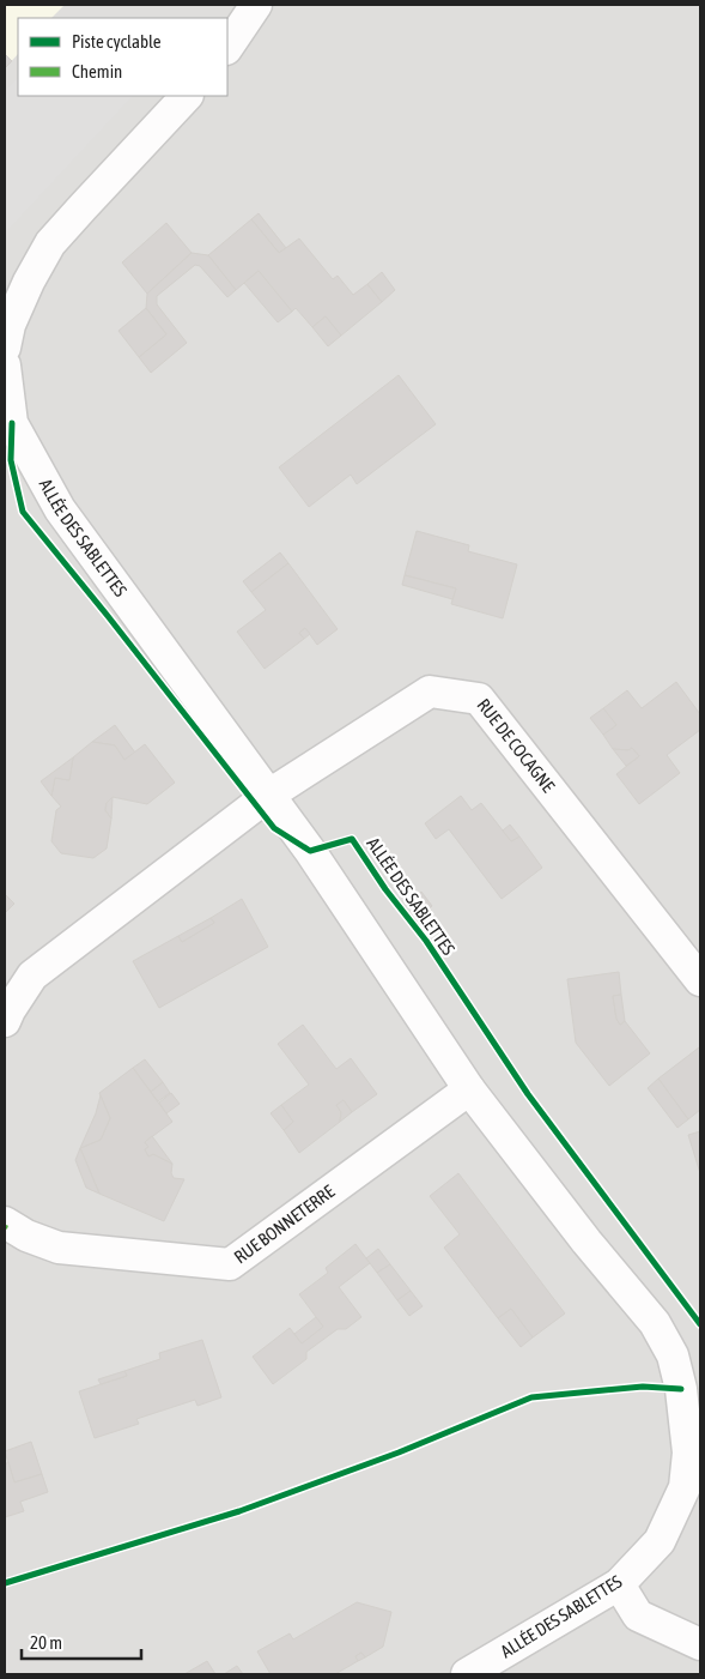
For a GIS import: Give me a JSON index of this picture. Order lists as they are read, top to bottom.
{
  "streets": {
    "street": ["ALLÉE DES SABLETTES", "RUE DE COCAGNE", "RUE BONNETERRE"]
  },
  "crossings": [
    ["ALLÉE DES SABLETTES", "RUE DE COCAGNE"],
    ["ALLÉE DES SABLETTES", "RUE BONNETERRE"]
  ],
  "legend": ["Piste cyclable", "Chemin"],
  "scale_bar": "20 m"
}
